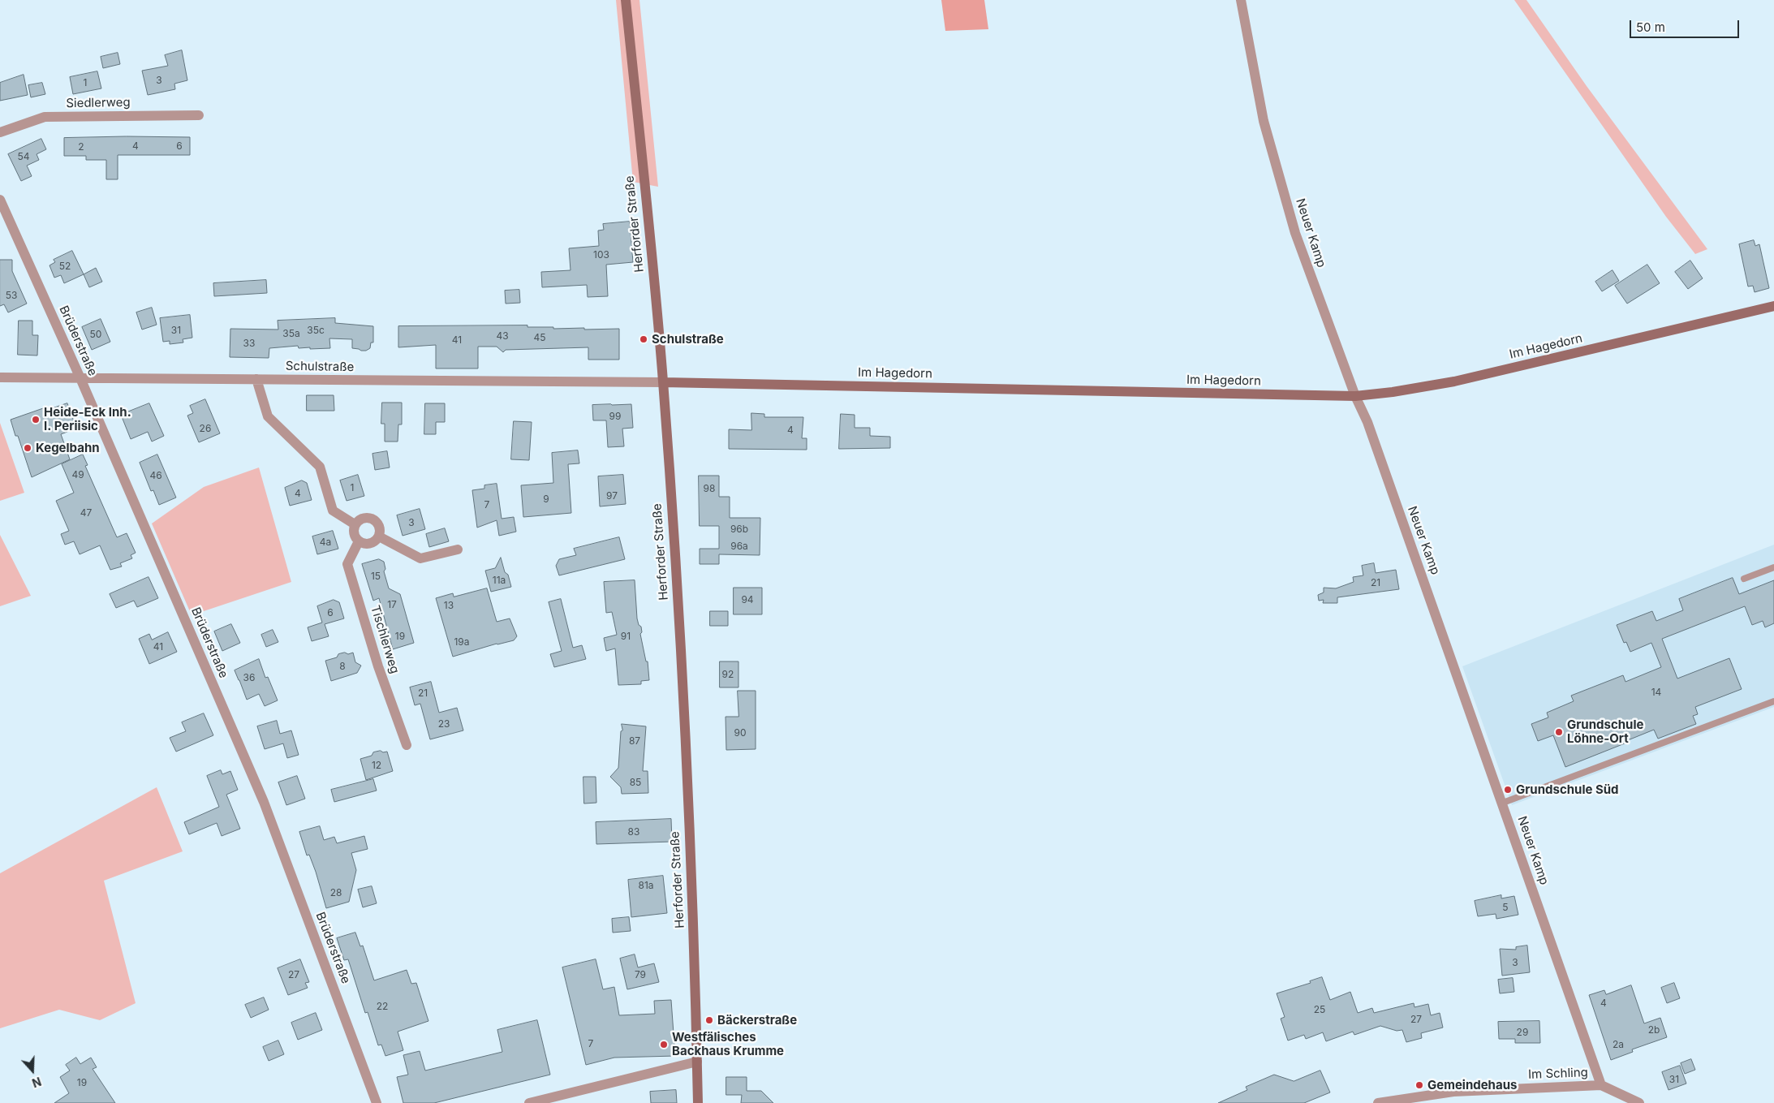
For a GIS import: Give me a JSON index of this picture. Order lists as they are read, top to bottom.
{
  "streets": {
    "street": [
      "Siedlerweg",
      "Herforder Straße",
      "Neuer Kamp",
      "Brüderstraße",
      "Im Hagedorn",
      "Schulstraße",
      "Tischlerweg",
      "Im Schling"
    ]
  },
  "crossings": [
    ["Herforder Straße", "Im Hagedorn"],
    ["Herforder Straße", "Schulstraße"],
    ["Neuer Kamp", "Im Hagedorn"],
    ["Neuer Kamp", "Im Schling"],
    ["Brüderstraße", "Schulstraße"],
    ["Im Hagedorn", "Schulstraße"]
  ],
  "places": [
    "Schulstraße",
    "Heide-Eck Inh. I. Periisic",
    "Kegelbahn",
    "Grundschule Löhne-Ort",
    "Grundschule Süd",
    "Bäckerstraße",
    "Westfälisches Backhaus Krumme",
    "Gemeindehaus"
  ],
  "house_numbers": [
    "3",
    "1",
    "4",
    "6",
    "2",
    "54",
    "103",
    "52",
    "53",
    "31",
    "35c",
    "35a",
    "50",
    "43",
    "45",
    "41",
    "33",
    "99",
    "26",
    "4",
    "49",
    "46",
    "1",
    "98",
    "4",
    "97",
    "9",
    "7",
    "47",
    "3",
    "96b",
    "4a",
    "96a",
    "15",
    "11a",
    "21",
    "94",
    "17",
    "13",
    "6",
    "19",
    "91",
    "19a",
    "41",
    "8",
    "92",
    "36",
    "14",
    "21",
    "23",
    "90",
    "87",
    "12",
    "85",
    "83",
    "81a",
    "28",
    "5",
    "3",
    "27",
    "79",
    "4",
    "22",
    "25",
    "27",
    "2b",
    "29",
    "7",
    "2a",
    "31",
    "19"
  ],
  "scale_bar": "50 m",
  "north": "bottom"
}
